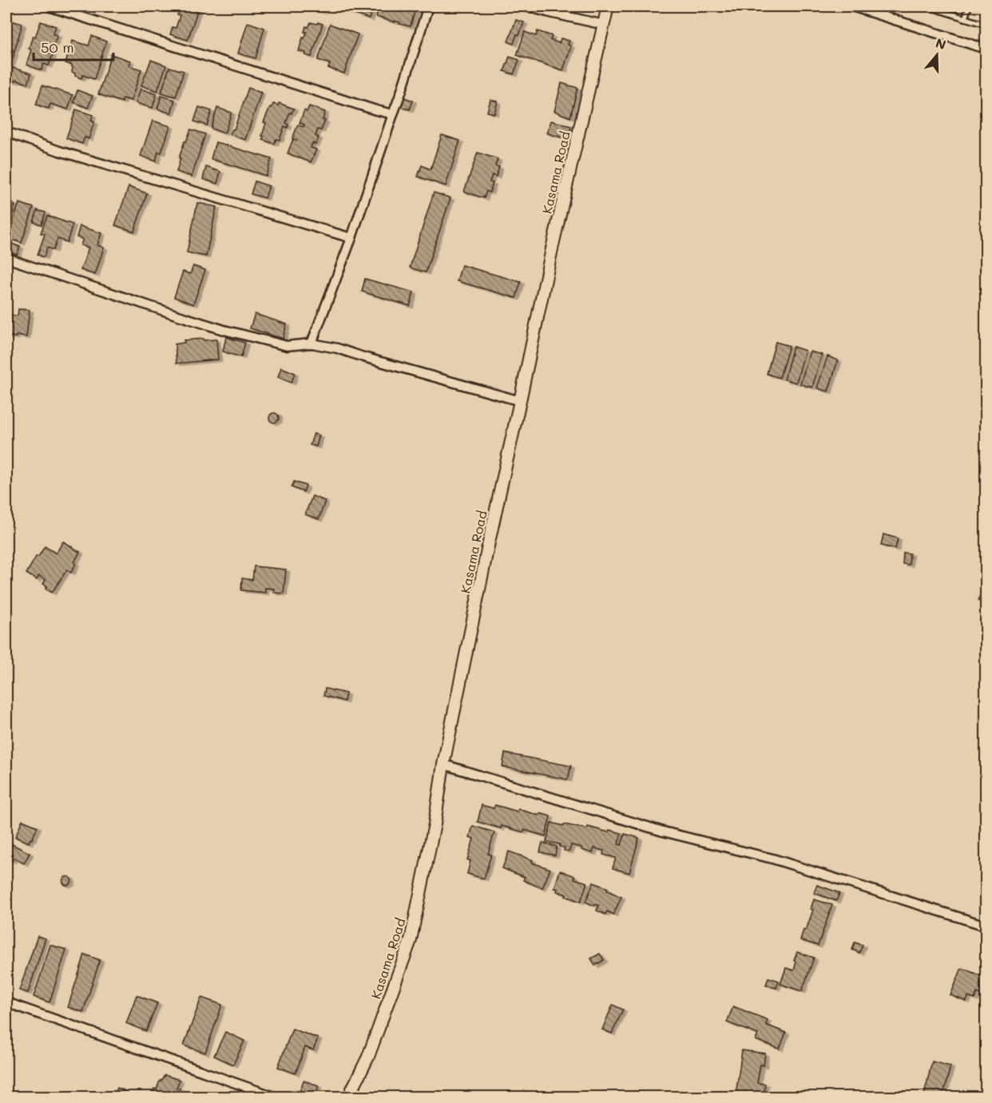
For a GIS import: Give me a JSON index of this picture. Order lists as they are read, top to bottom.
{
  "streets": {
    "street": ["Kasama Road"]
  },
  "scale_bar": "50 m",
  "north": "top"
}
